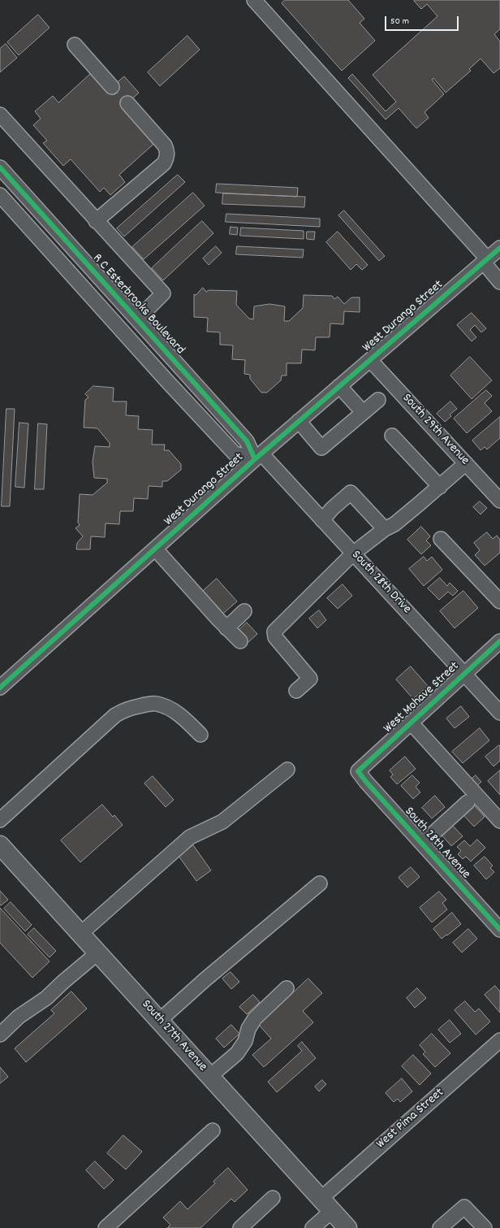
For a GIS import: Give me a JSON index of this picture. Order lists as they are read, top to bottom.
{
  "streets": {
    "main road": ["South 27th Avenue"],
    "street": [
      "R C Esterbrooks Boulevard",
      "West Durango Street",
      "South 29th Avenue",
      "South 28th Drive",
      "West Mohave Street",
      "South 28th Avenue",
      "West Pima Street"
    ]
  },
  "crossings": [
    ["R C Esterbrooks Boulevard", "West Durango Street"],
    ["R C Esterbrooks Boulevard", "South 28th Drive"],
    ["West Durango Street", "South 29th Avenue"],
    ["West Durango Street", "South 28th Drive"],
    ["South 28th Drive", "West Mohave Street"],
    ["West Mohave Street", "South 28th Avenue"],
    ["South 27th Avenue", "West Pima Street"]
  ],
  "scale_bar": "50 m"
}
